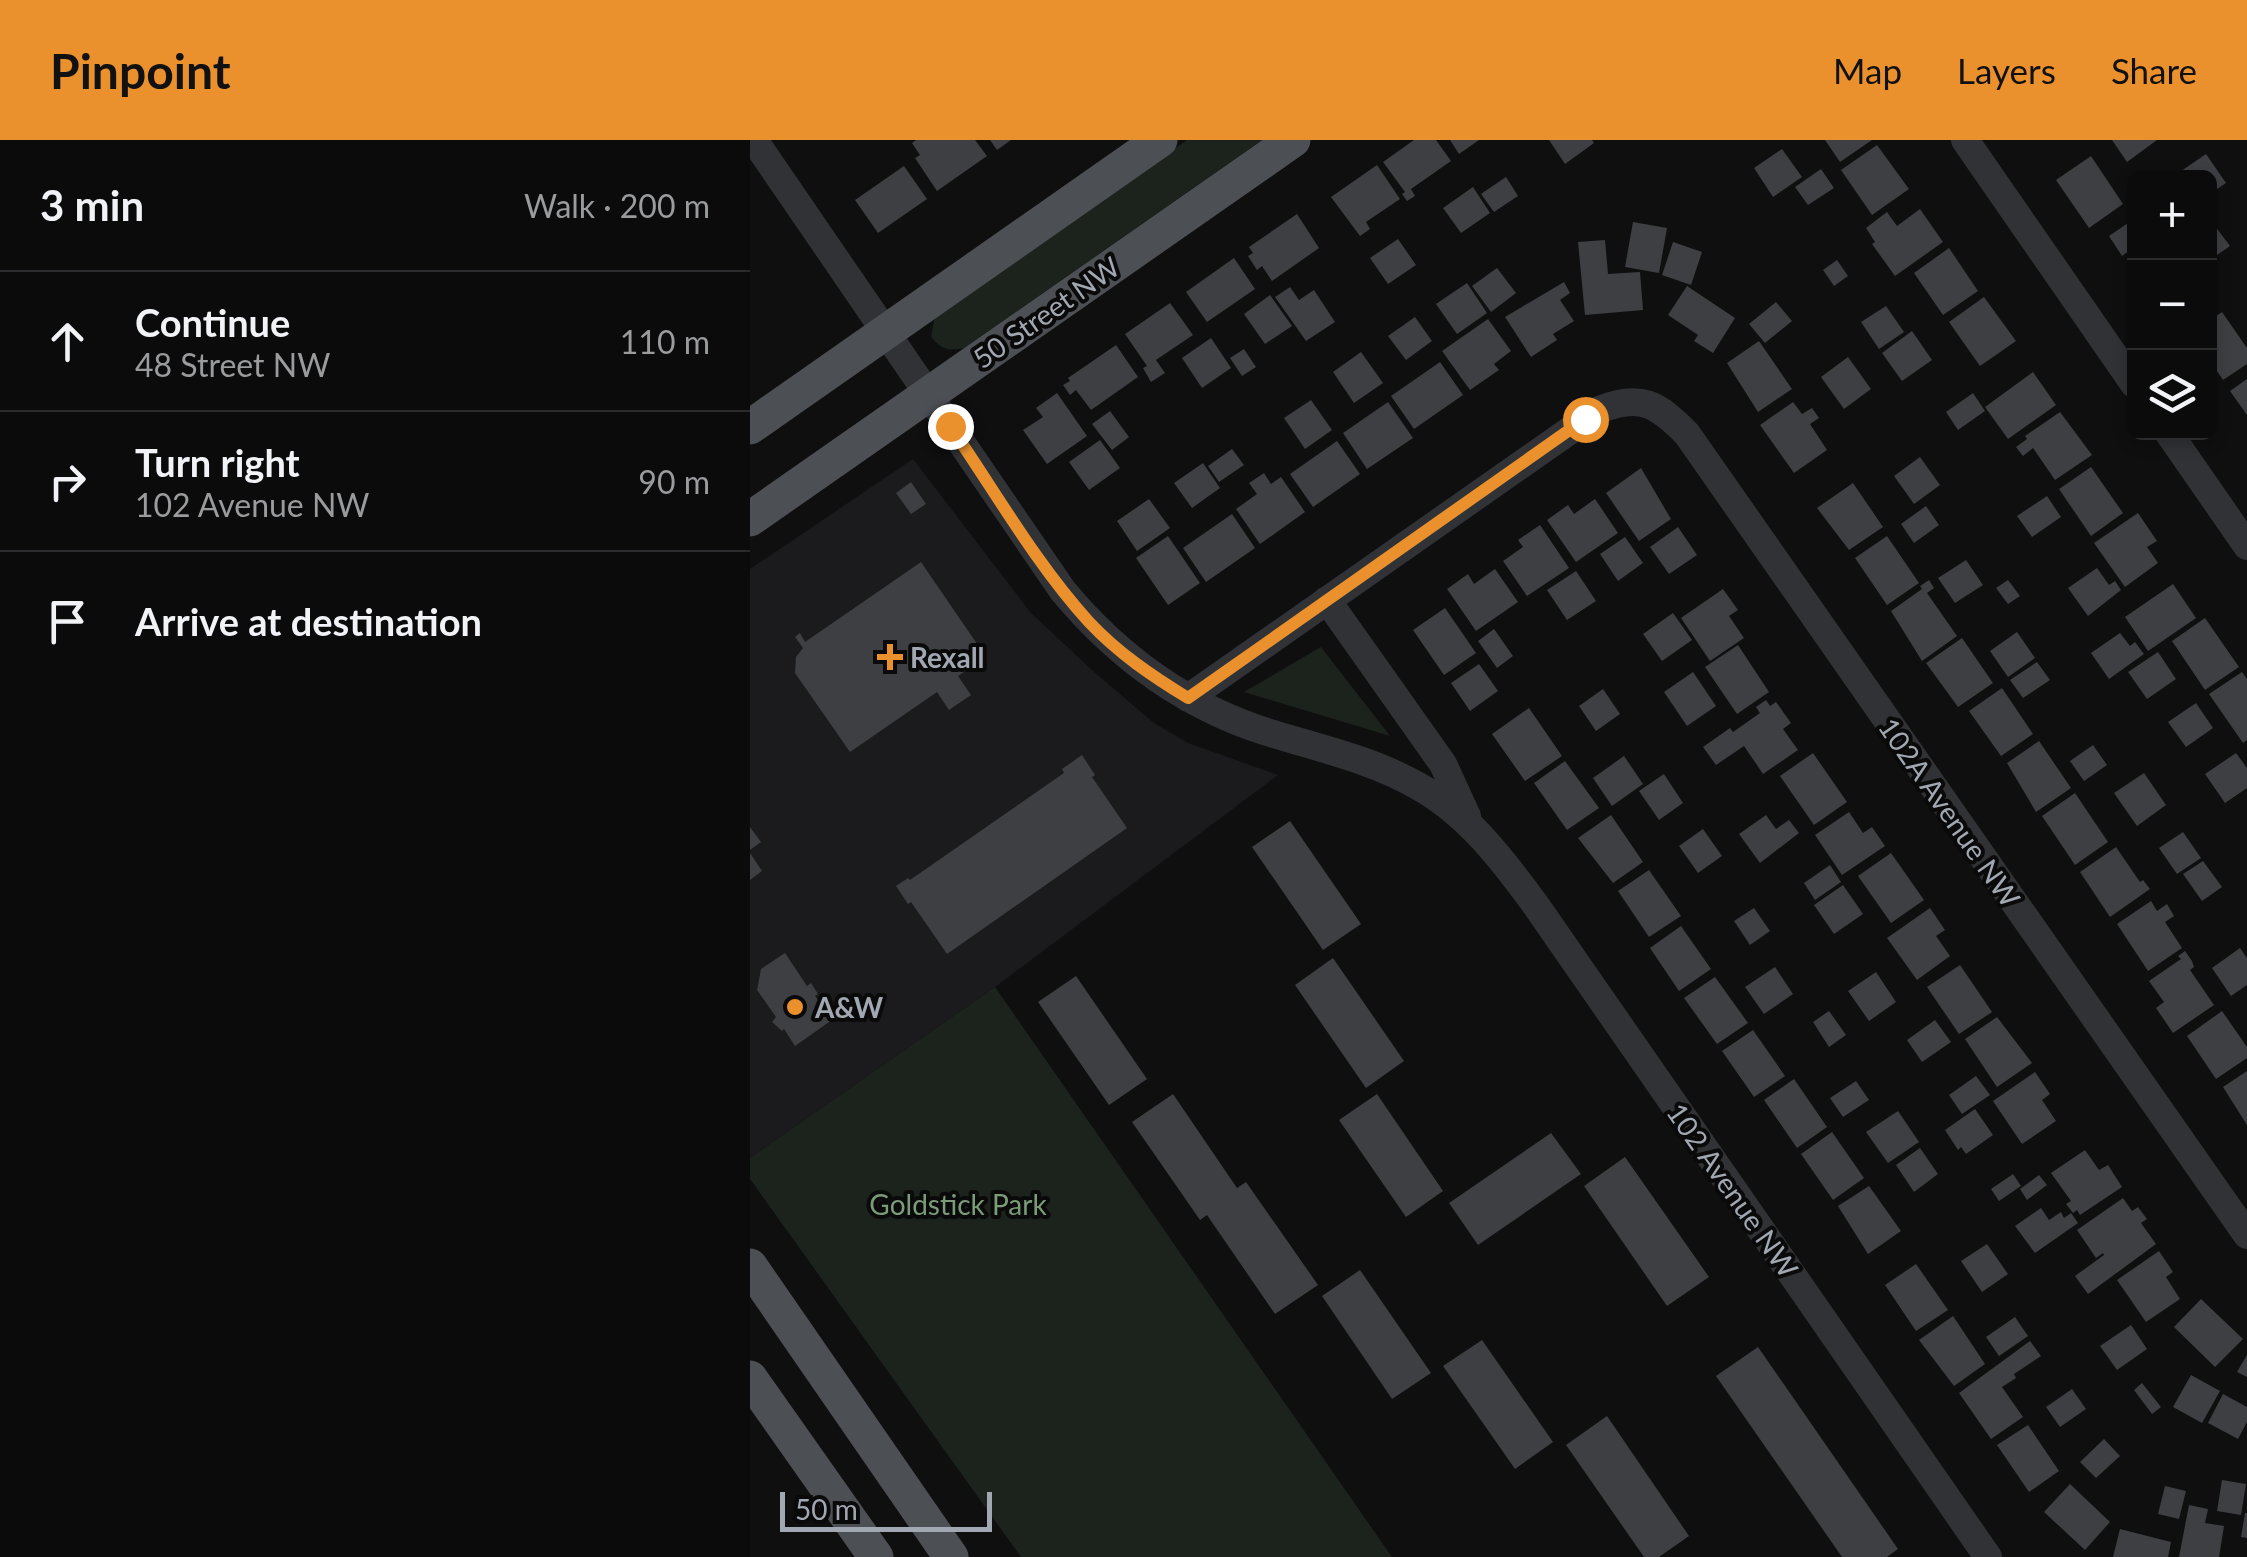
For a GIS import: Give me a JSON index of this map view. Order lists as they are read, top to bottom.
{
  "streets": {
    "main road": ["50 Street NW"],
    "street": ["102A Avenue NW", "102 Avenue NW"]
  },
  "crossings": [
    ["50 Street NW", "102 Avenue NW"],
    ["102A Avenue NW", "102 Avenue NW"]
  ],
  "parks": ["Goldstick Park"],
  "places": {
    "health": ["Rexall"],
    "other": ["A&W"]
  },
  "scale_bar": "50 m",
  "page": {
    "header": "Pinpoint",
    "nav": ["Map", "Layers", "Share"],
    "heading": ["3 min", "Walk · 200 m"],
    "map_buttons": ["+", "−"],
    "list": [
      ["Continue", "48 Street NW", "110 m"],
      ["Turn right", "102 Avenue NW", "90 m"],
      "Arrive at destination"
    ],
    "scale": "50 m"
  }
}
